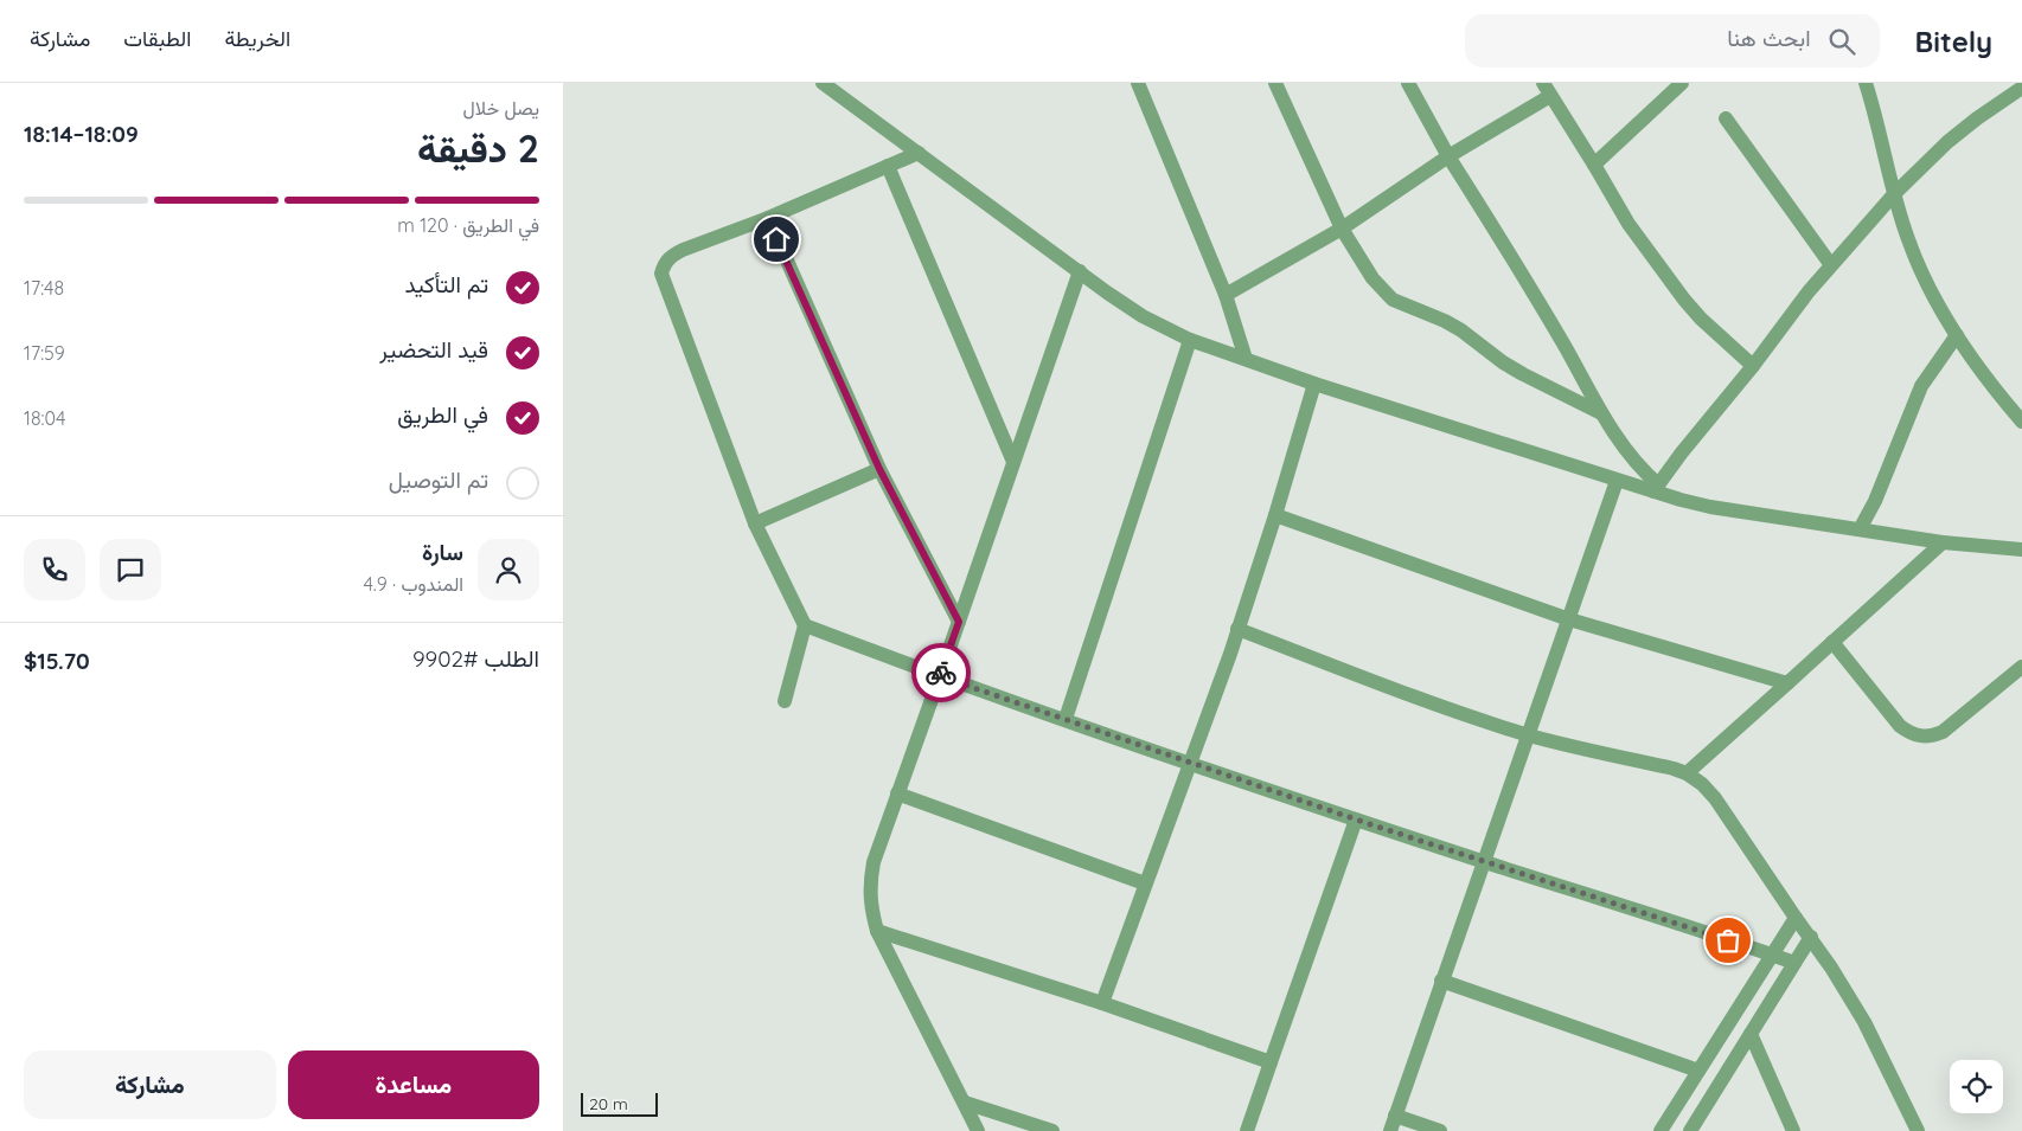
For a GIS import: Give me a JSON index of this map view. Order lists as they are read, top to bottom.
{
  "scale_bar": "20 m",
  "page": {
    "header": "Bitely",
    "search": "ابحث هنا",
    "nav": ["الخريطة", "الطبقات", "مشاركة"],
    "heading": ["2 دقيقة", "يصل خلال", "18:09–18:14"],
    "panel": [
      "سارة",
      "المندوب · 4.9",
      "الطلب #9902",
      "$15.70"
    ],
    "bar": "في الطريق · 120 m",
    "list": [
      ["تم التأكيد", "17:48"],
      ["قيد التحضير", "17:59"],
      ["في الطريق", "18:04"],
      "تم التوصيل"
    ],
    "buttons": ["مساعدة", "مشاركة"],
    "scale": "20 m"
  }
}
